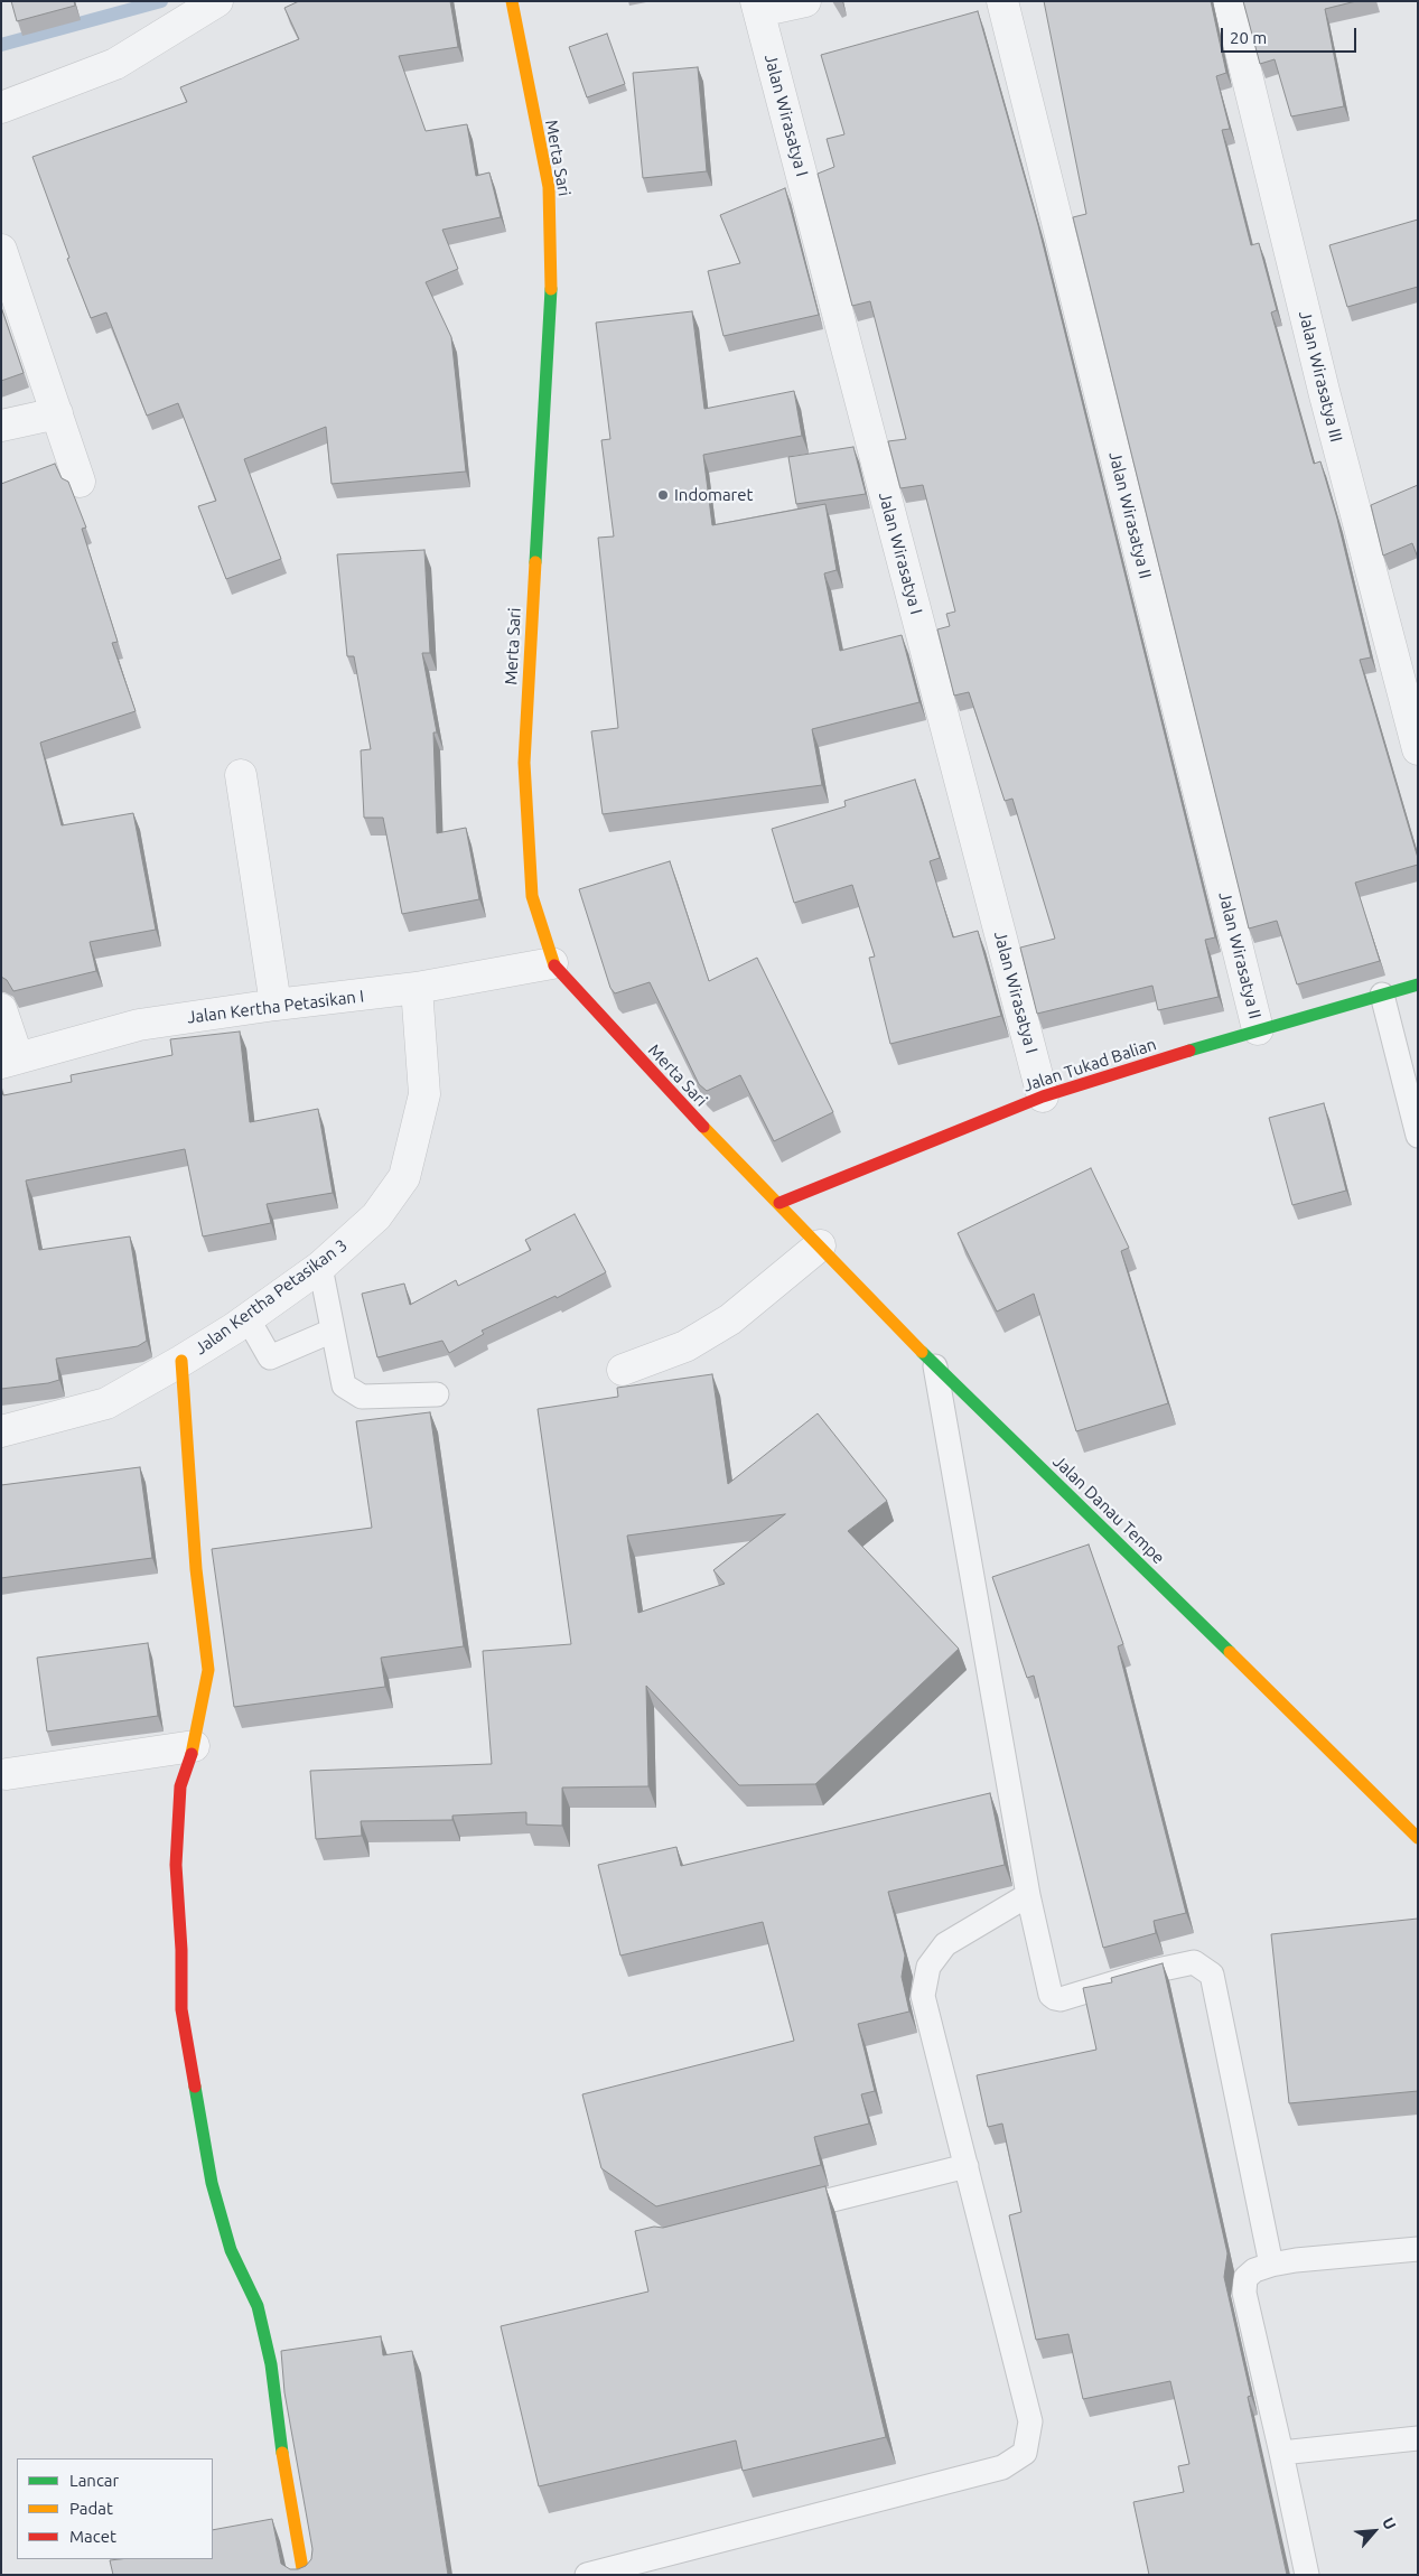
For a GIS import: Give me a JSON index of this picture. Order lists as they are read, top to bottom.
{
  "streets": {
    "street": [
      "Jalan Wirasatya I",
      "Merta Sari",
      "Jalan Wirasatya III",
      "Jalan Wirasatya II",
      "Jalan Kertha Petasikan I",
      "Jalan Tukad Balian",
      "Jalan Kertha Petasikan 3",
      "Jalan Danau Tempe"
    ]
  },
  "crossings": [
    ["Jalan Wirasatya I", "Jalan Tukad Balian"],
    ["Merta Sari", "Jalan Kertha Petasikan I"],
    ["Merta Sari", "Jalan Tukad Balian"],
    ["Merta Sari", "Jalan Danau Tempe"],
    ["Jalan Wirasatya II", "Jalan Tukad Balian"],
    ["Jalan Kertha Petasikan I", "Jalan Kertha Petasikan 3"],
    ["Jalan Tukad Balian", "Jalan Danau Tempe"]
  ],
  "places": ["Indomaret"],
  "legend": ["Lancar", "Padat", "Macet"],
  "scale_bar": "20 m",
  "north": "top right"
}
